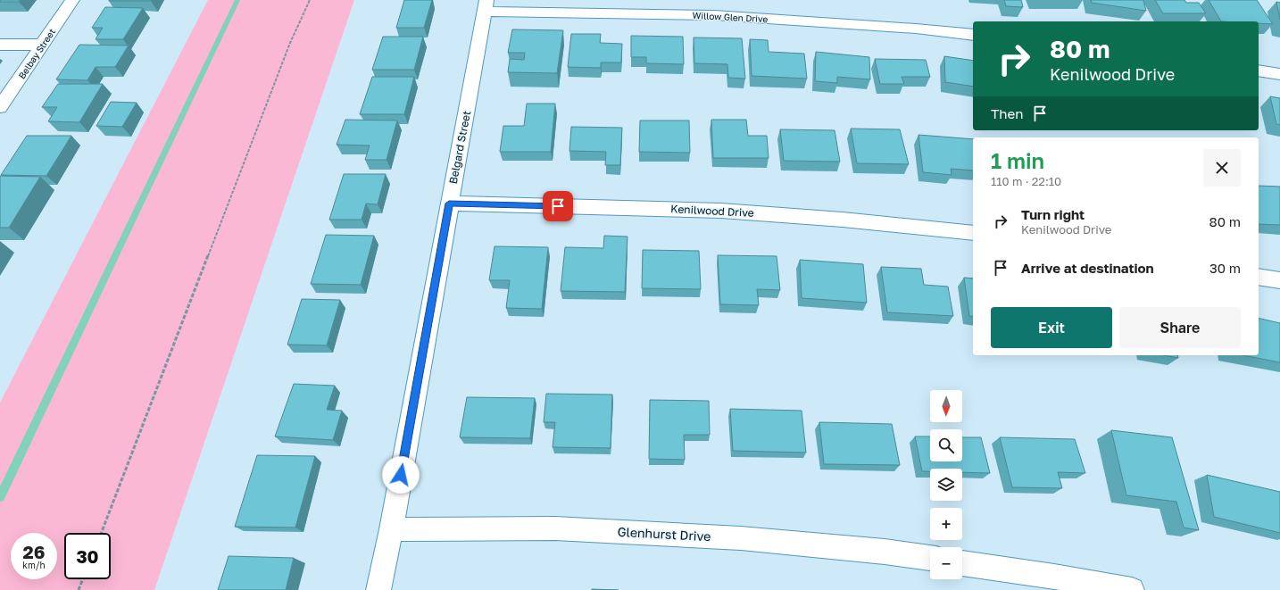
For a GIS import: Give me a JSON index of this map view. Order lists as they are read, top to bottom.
{
  "streets": {
    "street": [
      "Willow Glen Drive",
      "Belbay Street",
      "Belgard Street",
      "Kenilwood Drive",
      "Glenhurst Drive"
    ]
  },
  "crossings": [
    ["Willow Glen Drive", "Belgard Street"],
    ["Belgard Street", "Kenilwood Drive"],
    ["Belgard Street", "Glenhurst Drive"]
  ],
  "north": "bottom",
  "page": {
    "turn": ["80 m", "Kenilwood Drive"],
    "then": "Then",
    "heading": ["1 min", "110 m · 22:10"],
    "list": [
      {
        "name": "Turn right",
        "note": "Kenilwood Drive",
        "value": "80 m"
      },
      {
        "name": "Arrive at destination",
        "value": "30 m"
      }
    ],
    "buttons": ["Exit", "Share"],
    "map_buttons": ["+", "−"],
    "speed": "26 km/h",
    "limit": "30"
  }
}
